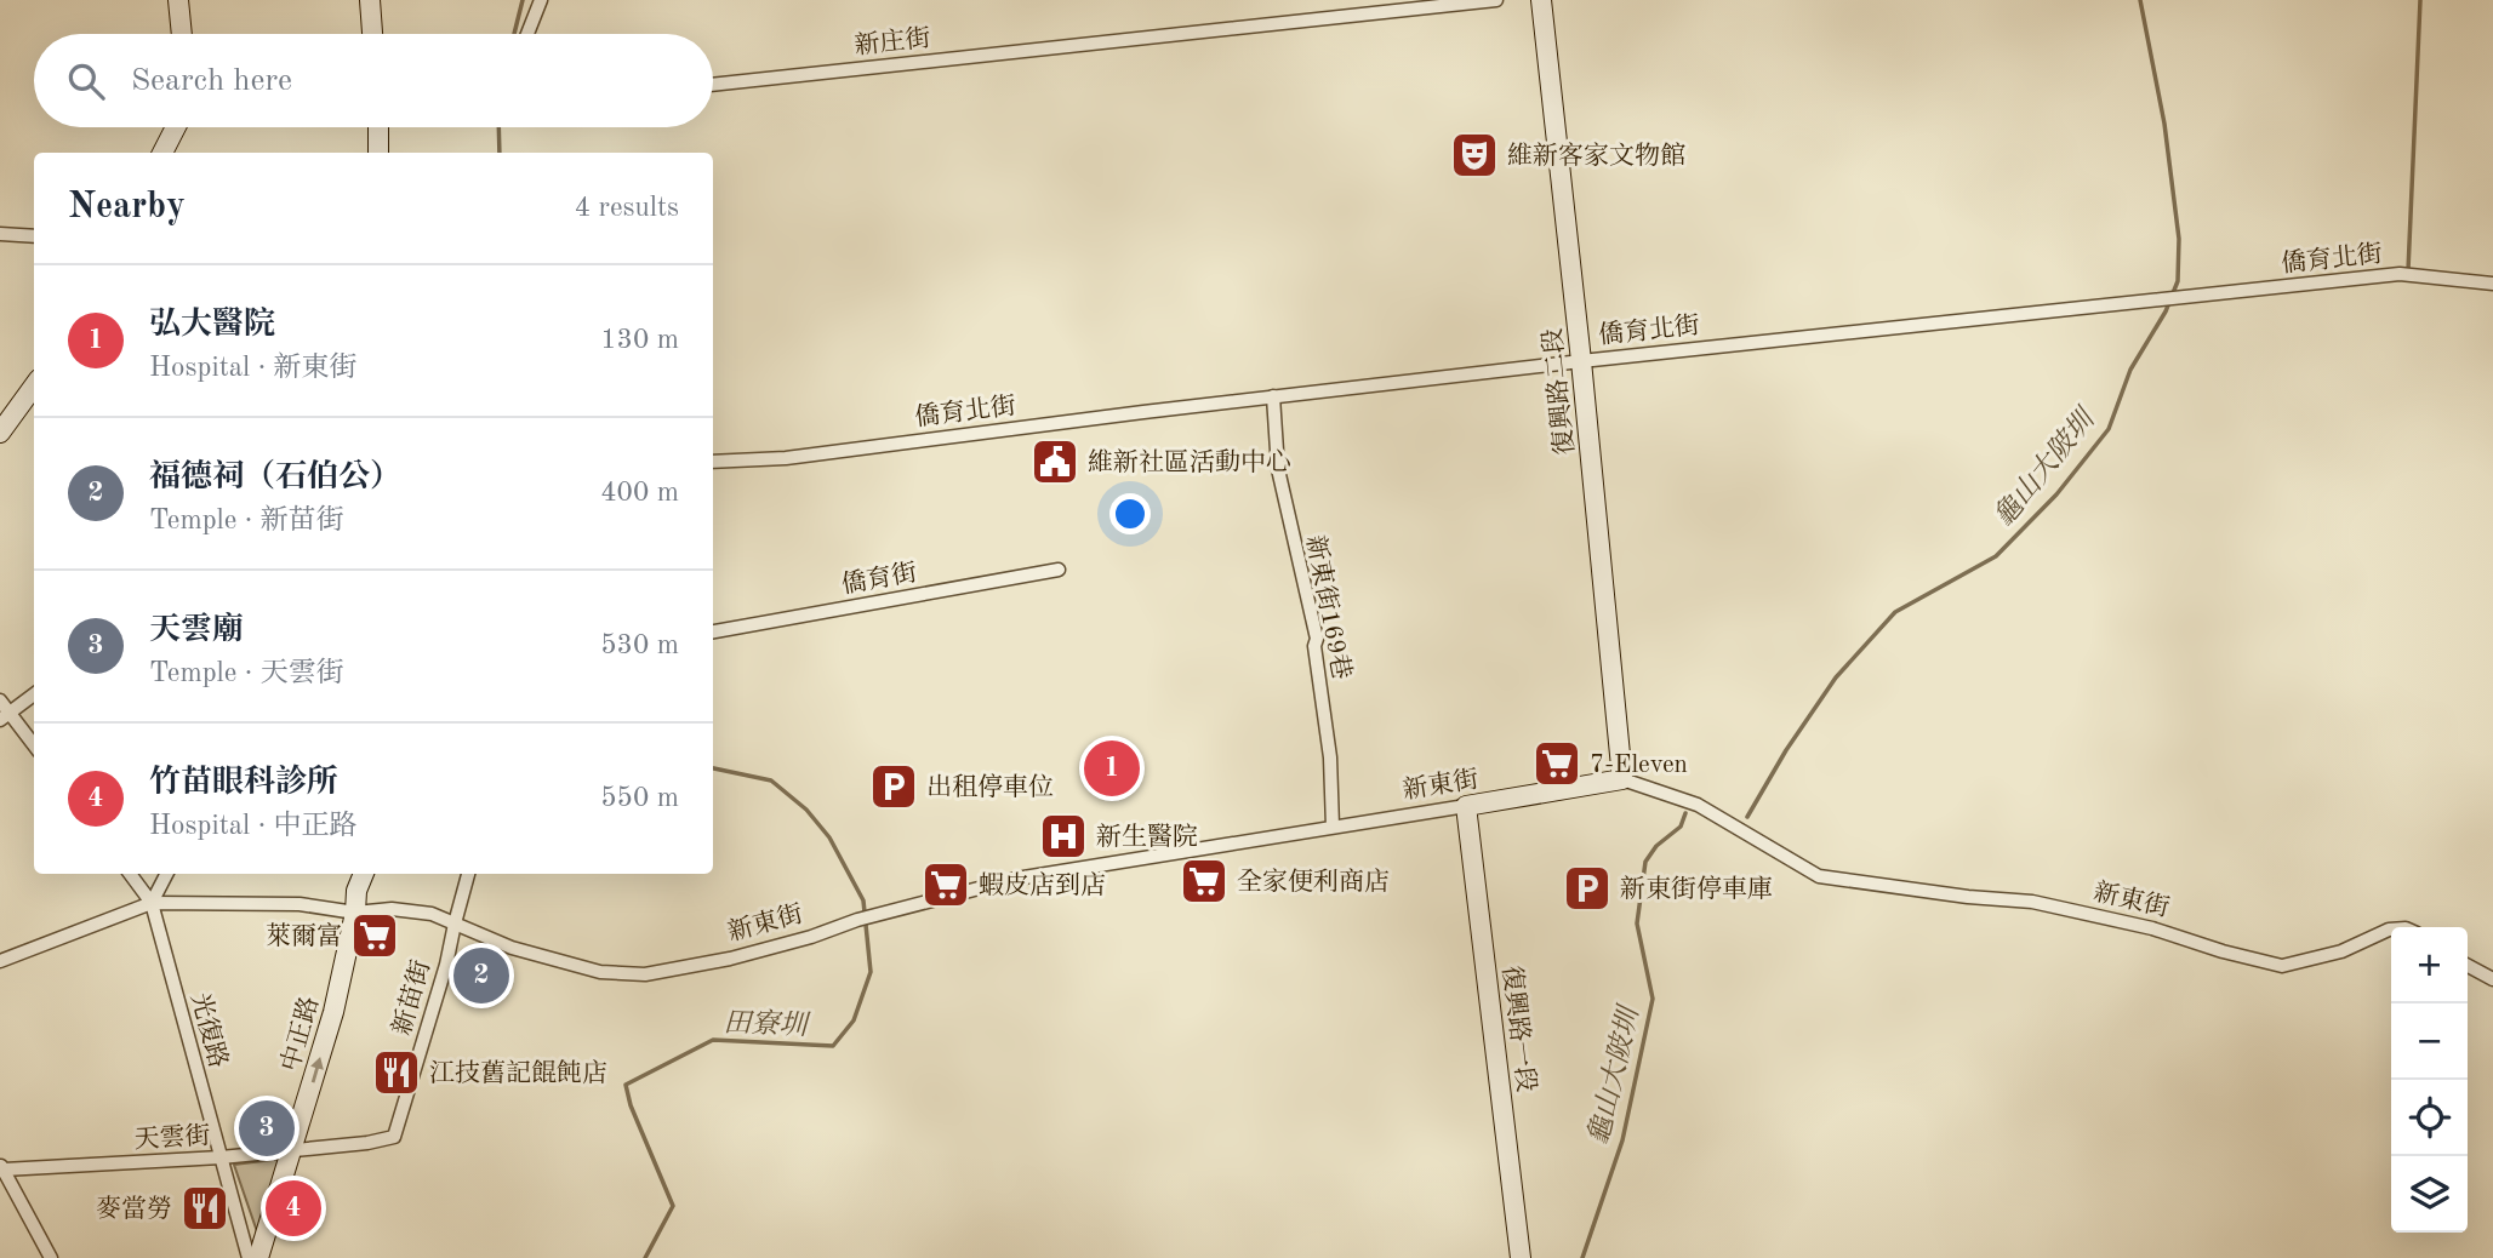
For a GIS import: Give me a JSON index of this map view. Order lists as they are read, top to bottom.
{
  "streets": {
    "street": [
      "新庄街",
      "僑育北街",
      "復興路二段",
      "僑育街",
      "新東街169巷",
      "新東街",
      "新苗街",
      "復興路一段",
      "光復路",
      "中正路",
      "天雲街"
    ]
  },
  "crossings": [
    ["僑育北街", "復興路二段"],
    ["僑育北街", "新東街169巷"],
    ["復興路二段", "新東街"],
    ["新東街169巷", "新東街"],
    ["新東街", "新苗街"],
    ["新東街", "復興路一段"],
    ["新東街", "光復路"],
    ["新東街", "中正路"],
    ["新苗街", "天雲街"],
    ["光復路", "天雲街"],
    ["中正路", "天雲街"]
  ],
  "one_way": ["中正路"],
  "water": ["龜山大陂圳", "田寮圳"],
  "places": {
    "theatre": ["維新客家文物館"],
    "public building": ["維新社區活動中心"],
    "supermarket": [
      "7-Eleven",
      "全家便利商店",
      "蝦皮店到店",
      "萊爾富"
    ],
    "parking": ["出租停車位", "新東街停車庫"],
    "hospital": ["新生醫院"],
    "restaurant": ["江技舊記餛飩店", "麥當勞"]
  },
  "page": {
    "search": "Search here",
    "heading": ["Nearby", "4 results"],
    "list": [
      {
        "mark": "1",
        "name": "弘大醫院",
        "note": "Hospital · 新東街",
        "value": "130 m"
      },
      {
        "mark": "2",
        "name": "福德祠（石伯公）",
        "note": "Temple · 新苗街",
        "value": "400 m"
      },
      {
        "mark": "3",
        "name": "天雲廟",
        "note": "Temple · 天雲街",
        "value": "530 m"
      },
      {
        "mark": "4",
        "name": "竹苗眼科診所",
        "note": "Hospital · 中正路",
        "value": "550 m"
      }
    ],
    "pins": [
      "1",
      "2",
      "3",
      "4"
    ],
    "map_buttons": ["+", "−"]
  }
}
